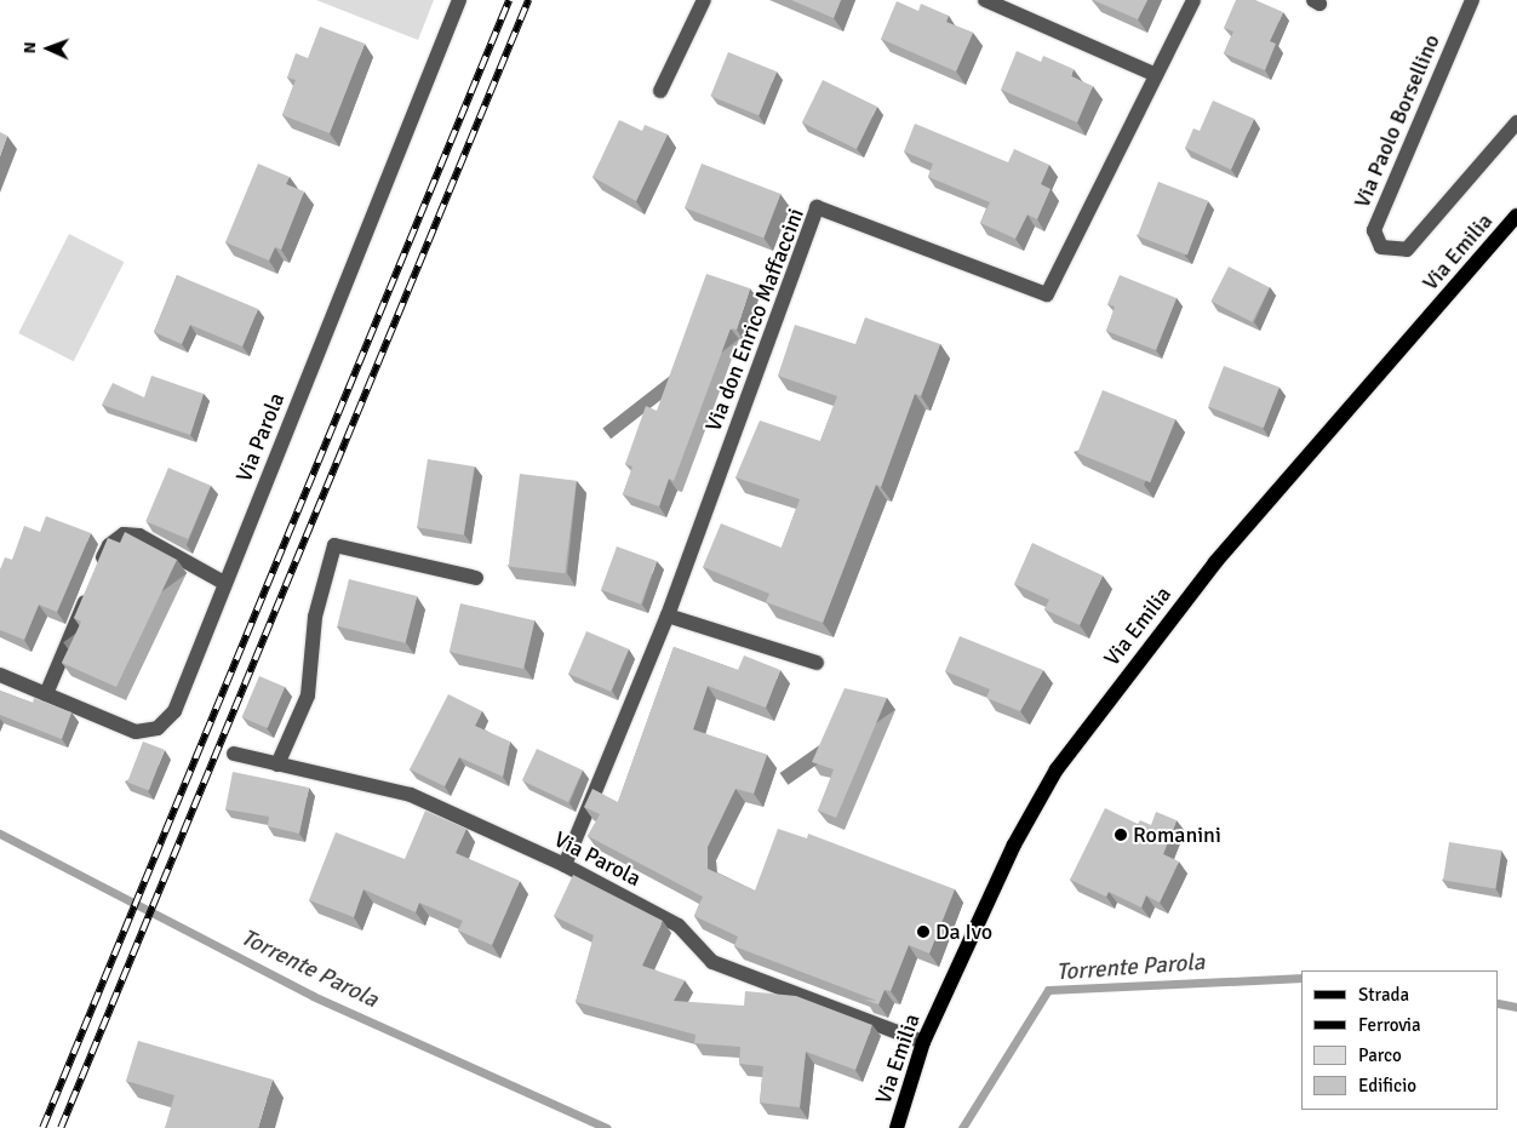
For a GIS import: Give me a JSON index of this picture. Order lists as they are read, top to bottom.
{
  "streets": {
    "main road": ["Via Emilia"],
    "street": ["Via Paolo Borsellino", "Via don Enrico Maffaccini", "Via Parola"]
  },
  "crossings": [
    ["Via Emilia", "Via Parola"],
    ["Via don Enrico Maffaccini", "Via Parola"]
  ],
  "water": ["Torrente Parola"],
  "places": ["Romanini", "Da Ivo"],
  "legend": [
    "Strada",
    "Ferrovia",
    "Parco",
    "Edificio"
  ],
  "north": "left"
}
